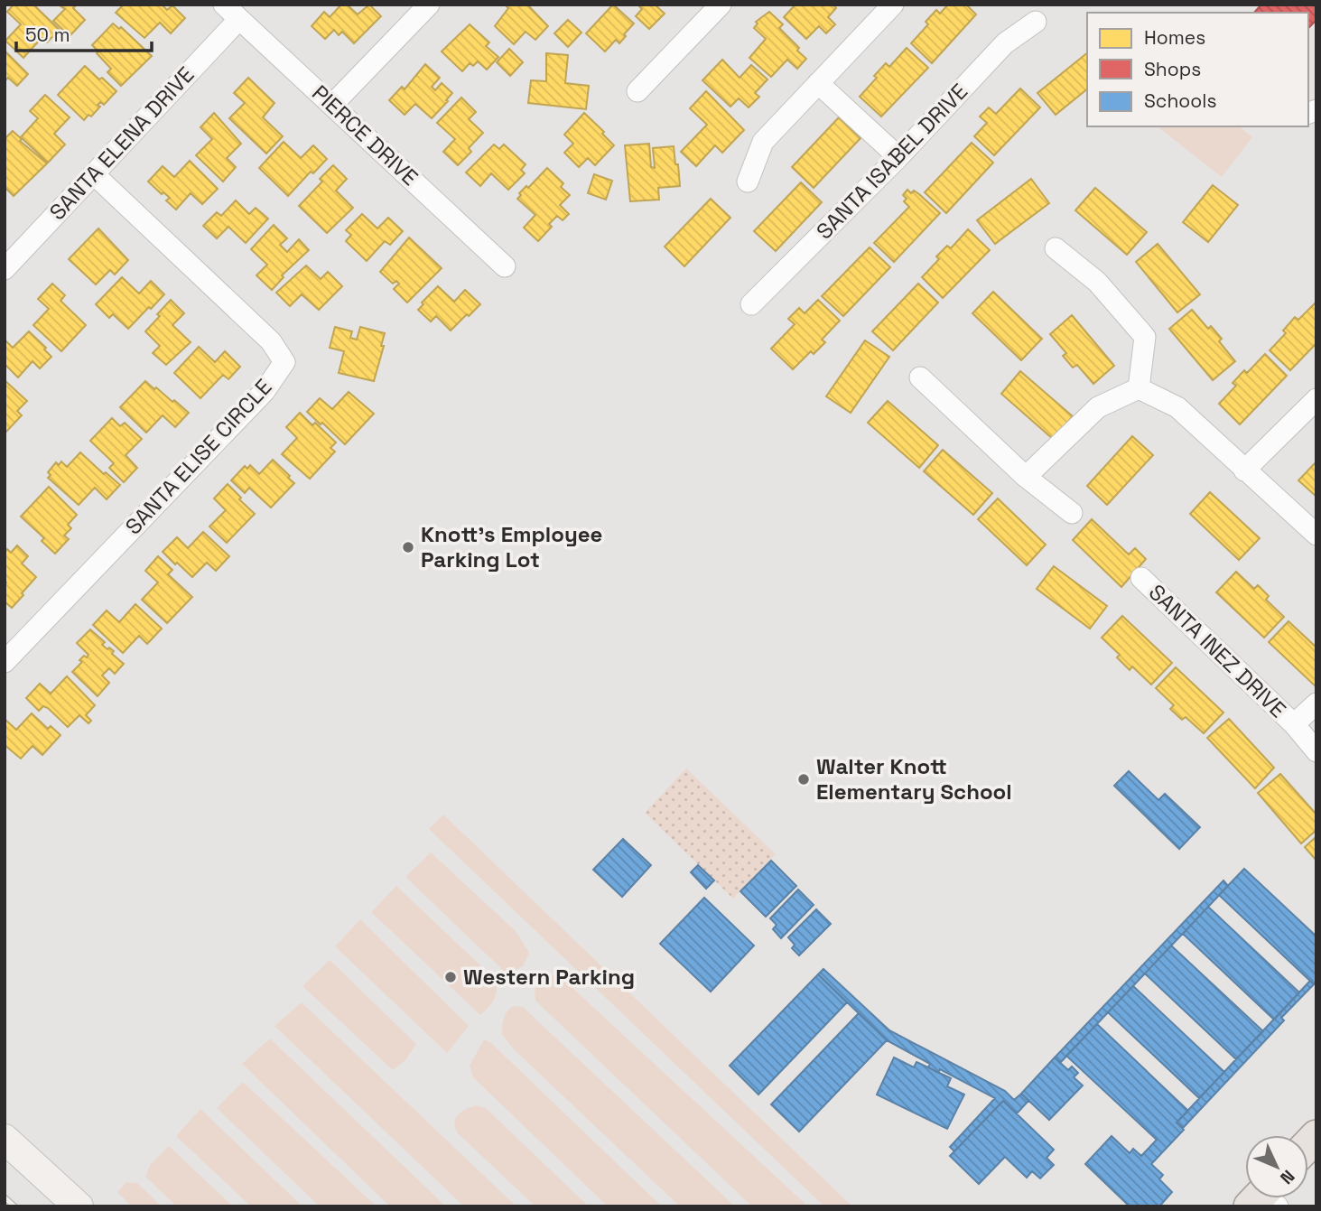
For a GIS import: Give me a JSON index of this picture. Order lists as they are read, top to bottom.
{
  "streets": {
    "street": [
      "PIERCE DRIVE",
      "SANTA ELENA DRIVE",
      "SANTA ISABEL DRIVE",
      "SANTA ELISE CIRCLE",
      "SANTA INEZ DRIVE"
    ]
  },
  "crossings": [
    ["PIERCE DRIVE", "SANTA ELENA DRIVE"],
    ["SANTA ELENA DRIVE", "SANTA ELISE CIRCLE"]
  ],
  "places": ["Knott's Employee Parking Lot", "Walter Knott Elementary School", "Western Parking"],
  "legend": ["Homes", "Shops", "Schools"],
  "scale_bar": "50 m",
  "north": "bottom right"
}
